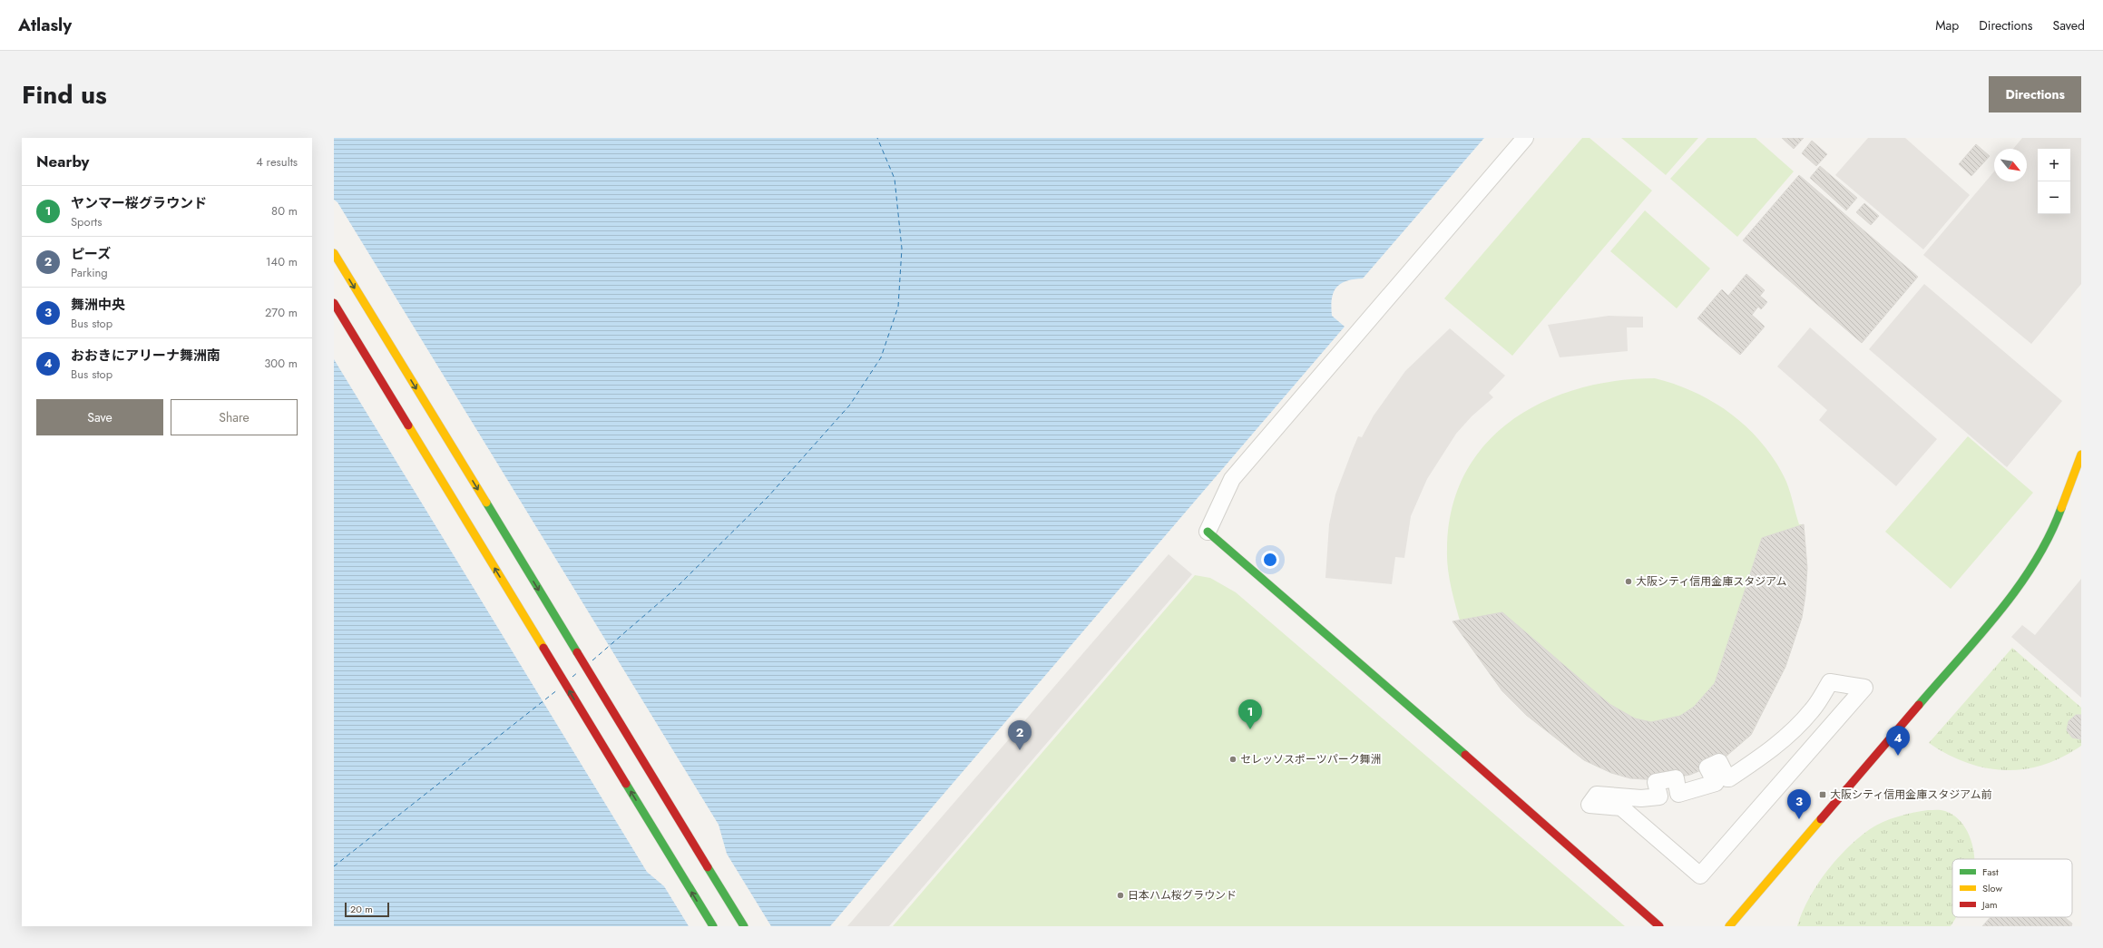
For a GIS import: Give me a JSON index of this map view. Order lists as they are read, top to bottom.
{
  "places": {
    "other": ["大阪シティ信用金庫スタジアム", "セレッソスポーツパーク舞洲", "日本ハム桜グラウンド"],
    "transit": ["大阪シティ信用金庫スタジアム前"]
  },
  "legend": ["Fast", "Slow", "Jam"],
  "scale_bar": "20 m",
  "north": "bottom right",
  "page": {
    "header": "Atlasly",
    "nav": ["Map", "Directions", "Saved"],
    "title": "Find us",
    "buttons": [
      "Directions",
      ["Save", "Share"]
    ],
    "heading": ["Nearby", "4 results"],
    "map_buttons": ["+", "−"],
    "list": [
      {
        "mark": "1",
        "name": "ヤンマー桜グラウンド",
        "note": "Sports",
        "value": "80 m"
      },
      {
        "mark": "2",
        "name": "ピーズ",
        "note": "Parking",
        "value": "140 m"
      },
      {
        "mark": "3",
        "name": "舞洲中央",
        "note": "Bus stop",
        "value": "270 m"
      },
      {
        "mark": "4",
        "name": "おおきにアリーナ舞洲南",
        "note": "Bus stop",
        "value": "300 m"
      }
    ],
    "pins": [
      "1",
      "2",
      "4",
      "3"
    ],
    "scale": "20 m"
  }
}
